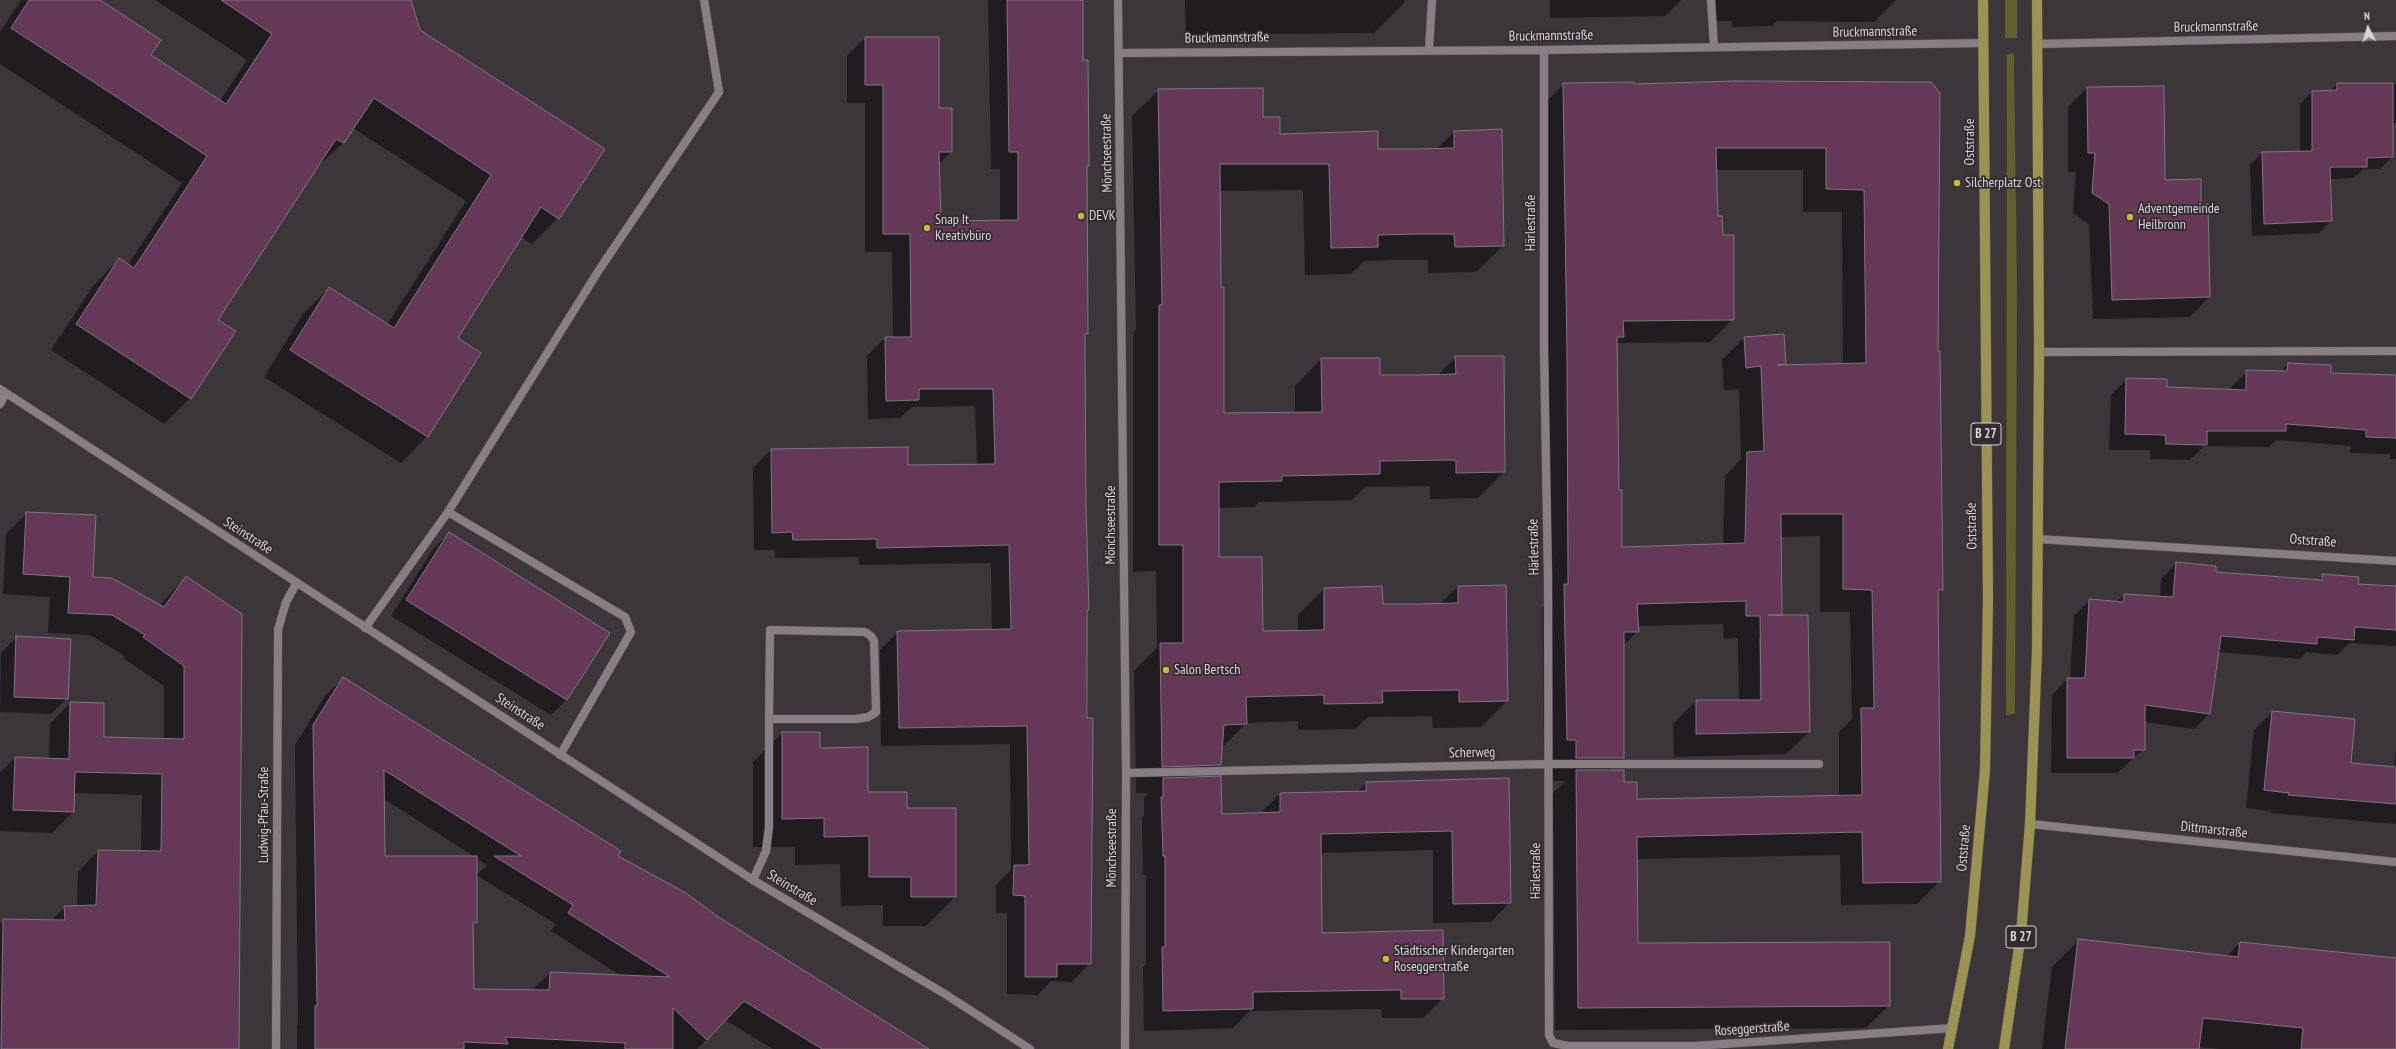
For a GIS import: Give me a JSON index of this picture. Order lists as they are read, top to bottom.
{
  "streets": {
    "main road": ["Oststraße", "B 27"],
    "street": [
      "Bruckmannstraße",
      "Mönchseestraße",
      "Härlestraße",
      "Steinstraße",
      "Scherweg",
      "Ludwig-Pfau-Straße",
      "Dittmarstraße",
      "Roseggerstraße"
    ]
  },
  "crossings": [
    ["Bruckmannstraße", "Oststraße"],
    ["Bruckmannstraße", "Mönchseestraße"],
    ["Bruckmannstraße", "Härlestraße"],
    ["Bruckmannstraße", "B 27"],
    ["Oststraße", "B 27"],
    ["Oststraße", "Roseggerstraße"],
    ["Mönchseestraße", "Scherweg"],
    ["Härlestraße", "Scherweg"],
    ["Härlestraße", "Roseggerstraße"],
    ["B 27", "Dittmarstraße"],
    ["Steinstraße", "Ludwig-Pfau-Straße"]
  ],
  "places": [
    "Silcherplatz Ost",
    "DEVK",
    "Adventgemeinde Heilbronn",
    "Snap It Kreativbüro",
    "Salon Bertsch",
    "Städtischer Kindergarten Roseggerstraße"
  ],
  "north": "top"
}
